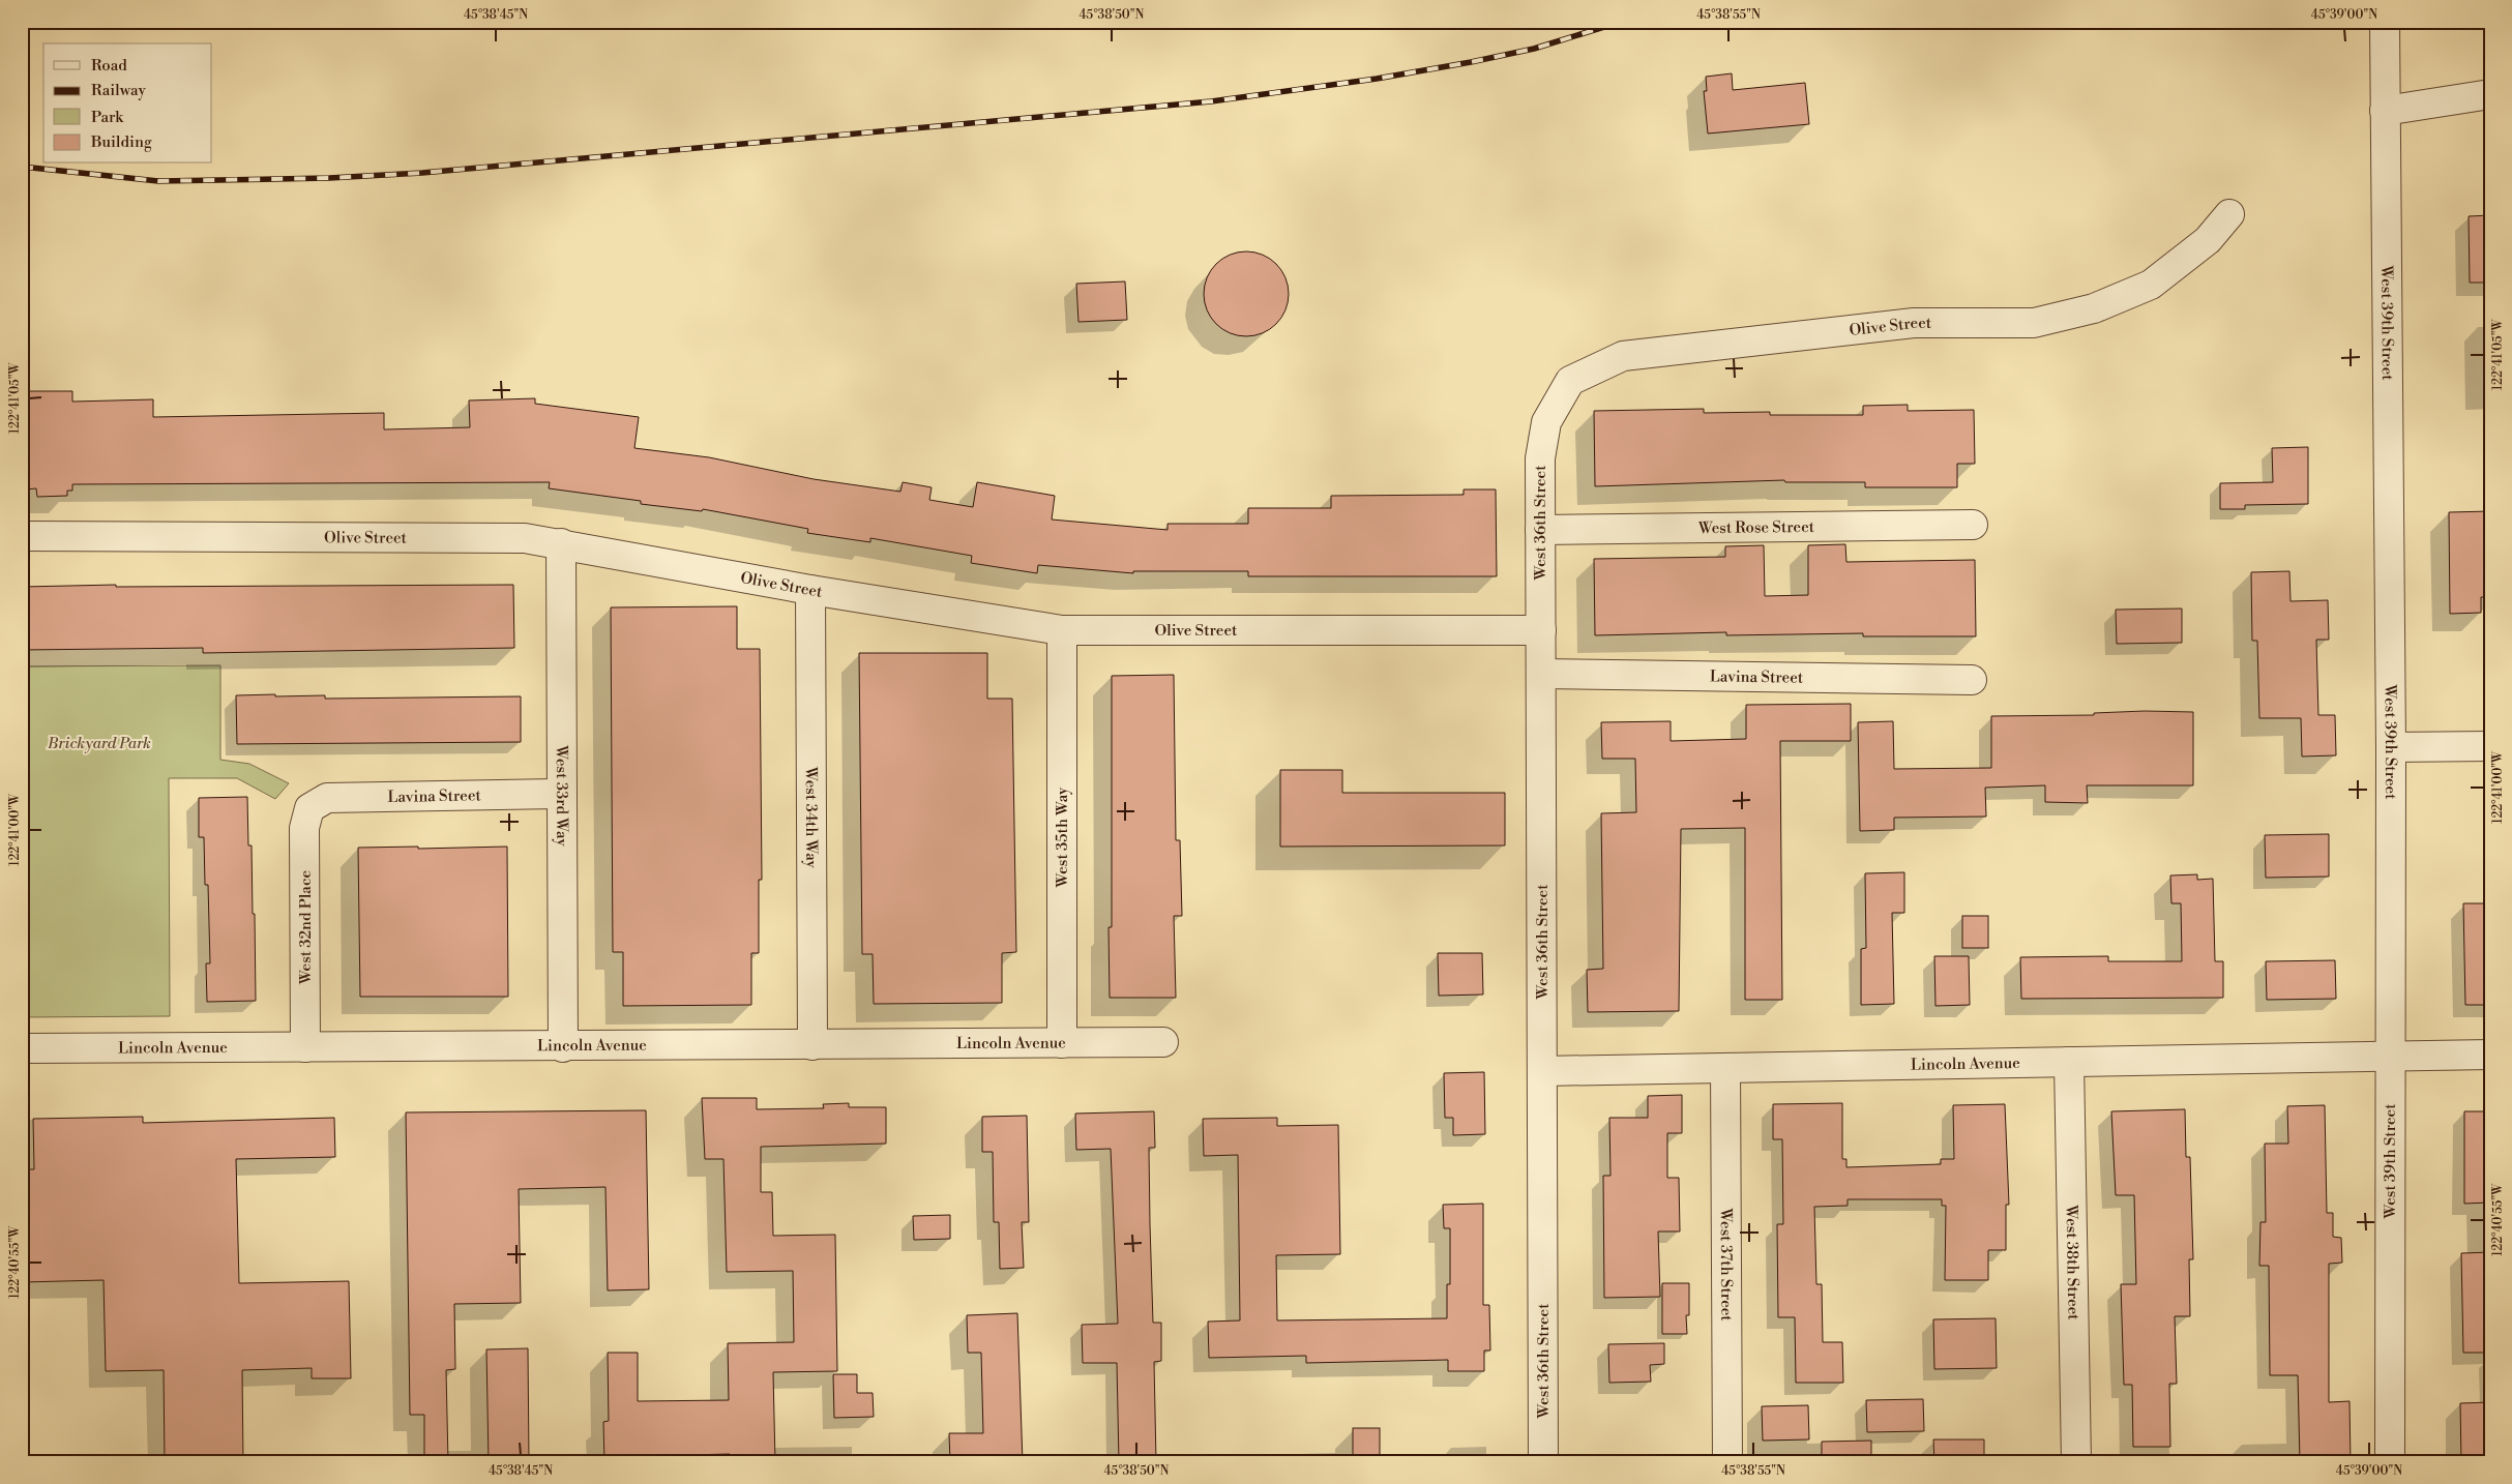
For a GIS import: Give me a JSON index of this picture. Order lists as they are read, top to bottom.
{
  "streets": {
    "street": [
      "West 39th Street",
      "Olive Street",
      "West 36th Street",
      "West Rose Street",
      "Lavina Street",
      "West 33rd Way",
      "West 34th Way",
      "West 35th Way",
      "West 32nd Place",
      "Lincoln Avenue",
      "West 38th Street",
      "West 37th Street"
    ]
  },
  "crossings": [
    ["West 39th Street", "Lincoln Avenue"],
    ["Olive Street", "West 36th Street"],
    ["Olive Street", "West 33rd Way"],
    ["Olive Street", "West 34th Way"],
    ["Olive Street", "West 35th Way"],
    ["West 36th Street", "West Rose Street"],
    ["West 36th Street", "Lavina Street"],
    ["West 36th Street", "Lincoln Avenue"],
    ["Lavina Street", "West 33rd Way"],
    ["Lavina Street", "West 32nd Place"],
    ["West 33rd Way", "Lincoln Avenue"],
    ["West 34th Way", "Lincoln Avenue"],
    ["West 35th Way", "Lincoln Avenue"],
    ["West 32nd Place", "Lincoln Avenue"],
    ["Lincoln Avenue", "West 38th Street"],
    ["Lincoln Avenue", "West 37th Street"]
  ],
  "parks": ["Brickyard Park"],
  "legend": [
    "Road",
    "Railway",
    "Park",
    "Building"
  ],
  "coordinates": [
    "45°38'45\"N",
    "45°38'50\"N",
    "45°38'55\"N",
    "45°39'00\"N",
    "122°41'05\"W",
    "122°41'00\"W",
    "122°40'55\"W"
  ]
}
